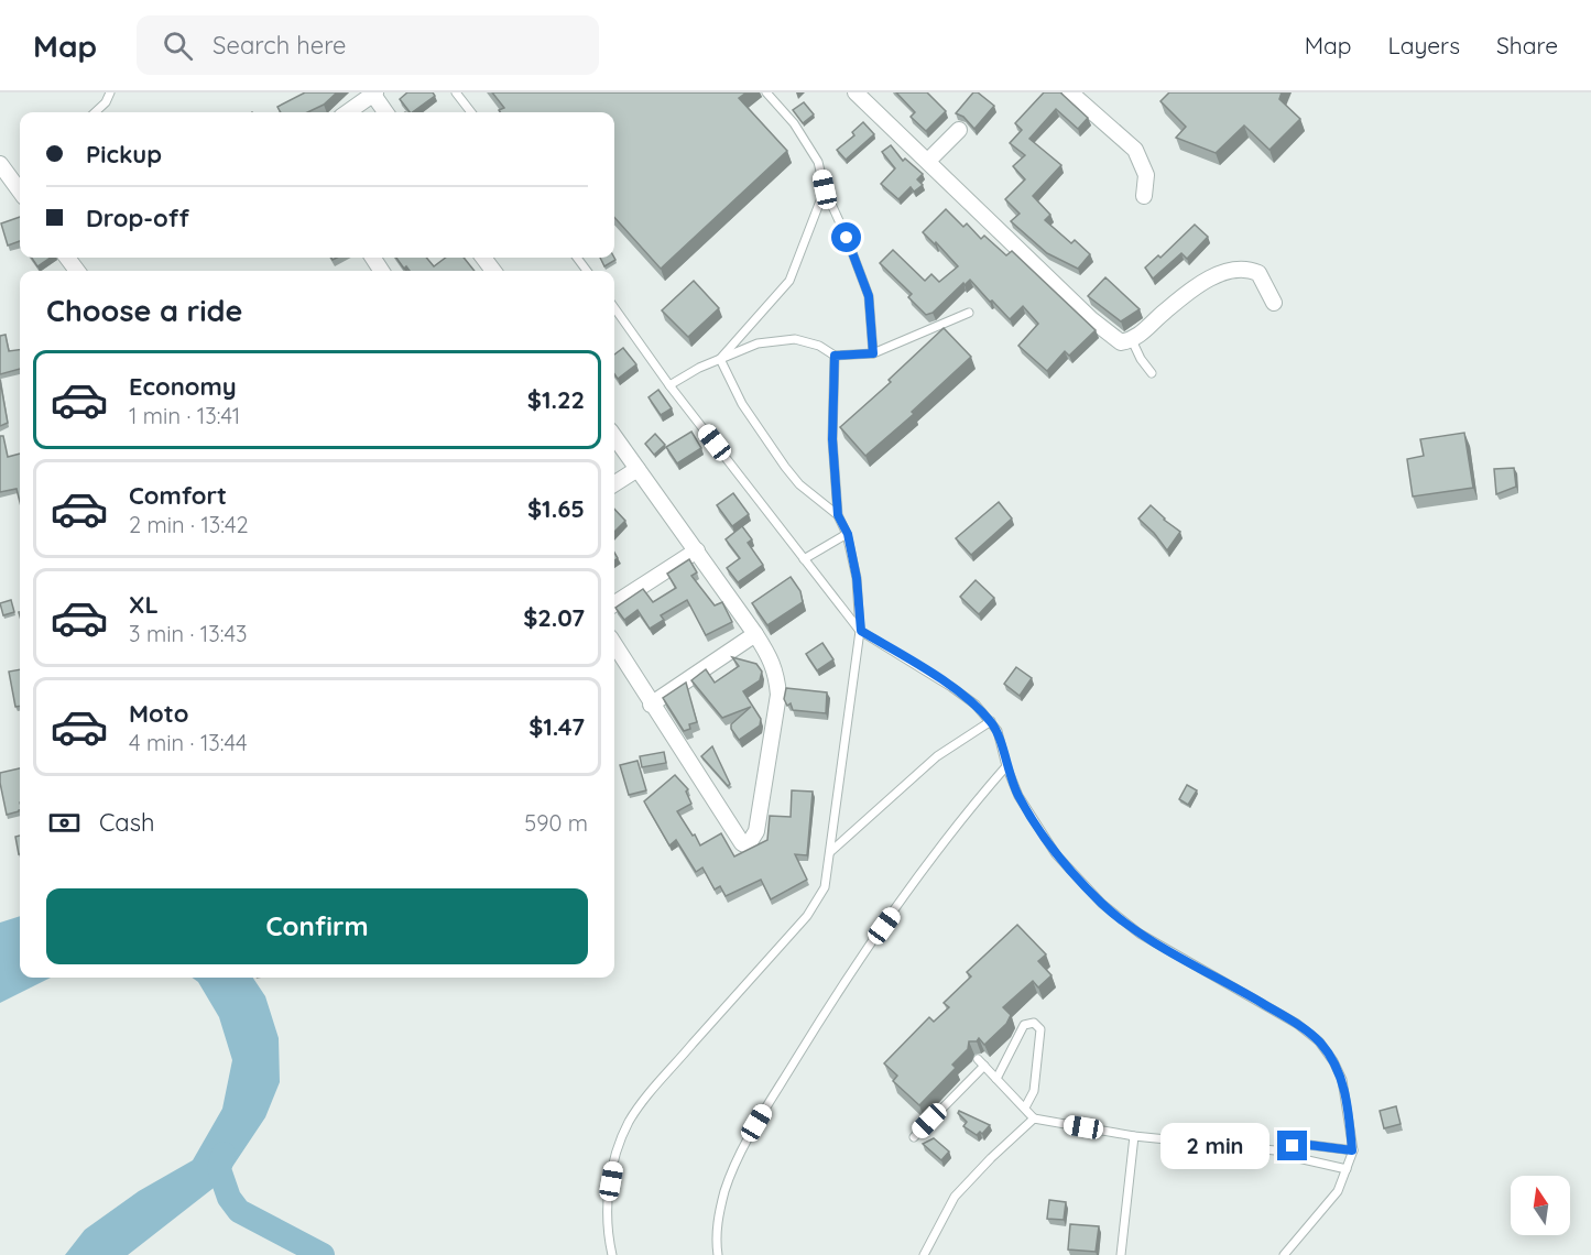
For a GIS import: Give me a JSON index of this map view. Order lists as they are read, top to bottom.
{
  "north": "top",
  "page": {
    "header": "Map",
    "search": "Search here",
    "nav": ["Map", "Layers", "Share"],
    "banner": ["Pickup", "Drop-off"],
    "heading": "Choose a ride",
    "list": [
      {
        "name": "Economy",
        "note": "1 min · 13:41",
        "value": "$1.22"
      },
      {
        "name": "Comfort",
        "note": "2 min · 13:42",
        "value": "$1.65"
      },
      {
        "name": "XL",
        "note": "3 min · 13:43",
        "value": "$2.07"
      },
      {
        "name": "Moto",
        "note": "4 min · 13:44",
        "value": "$1.47"
      }
    ],
    "pay": ["Cash", "590 m"],
    "buttons": "Confirm",
    "bubble": "2 min"
  }
}
